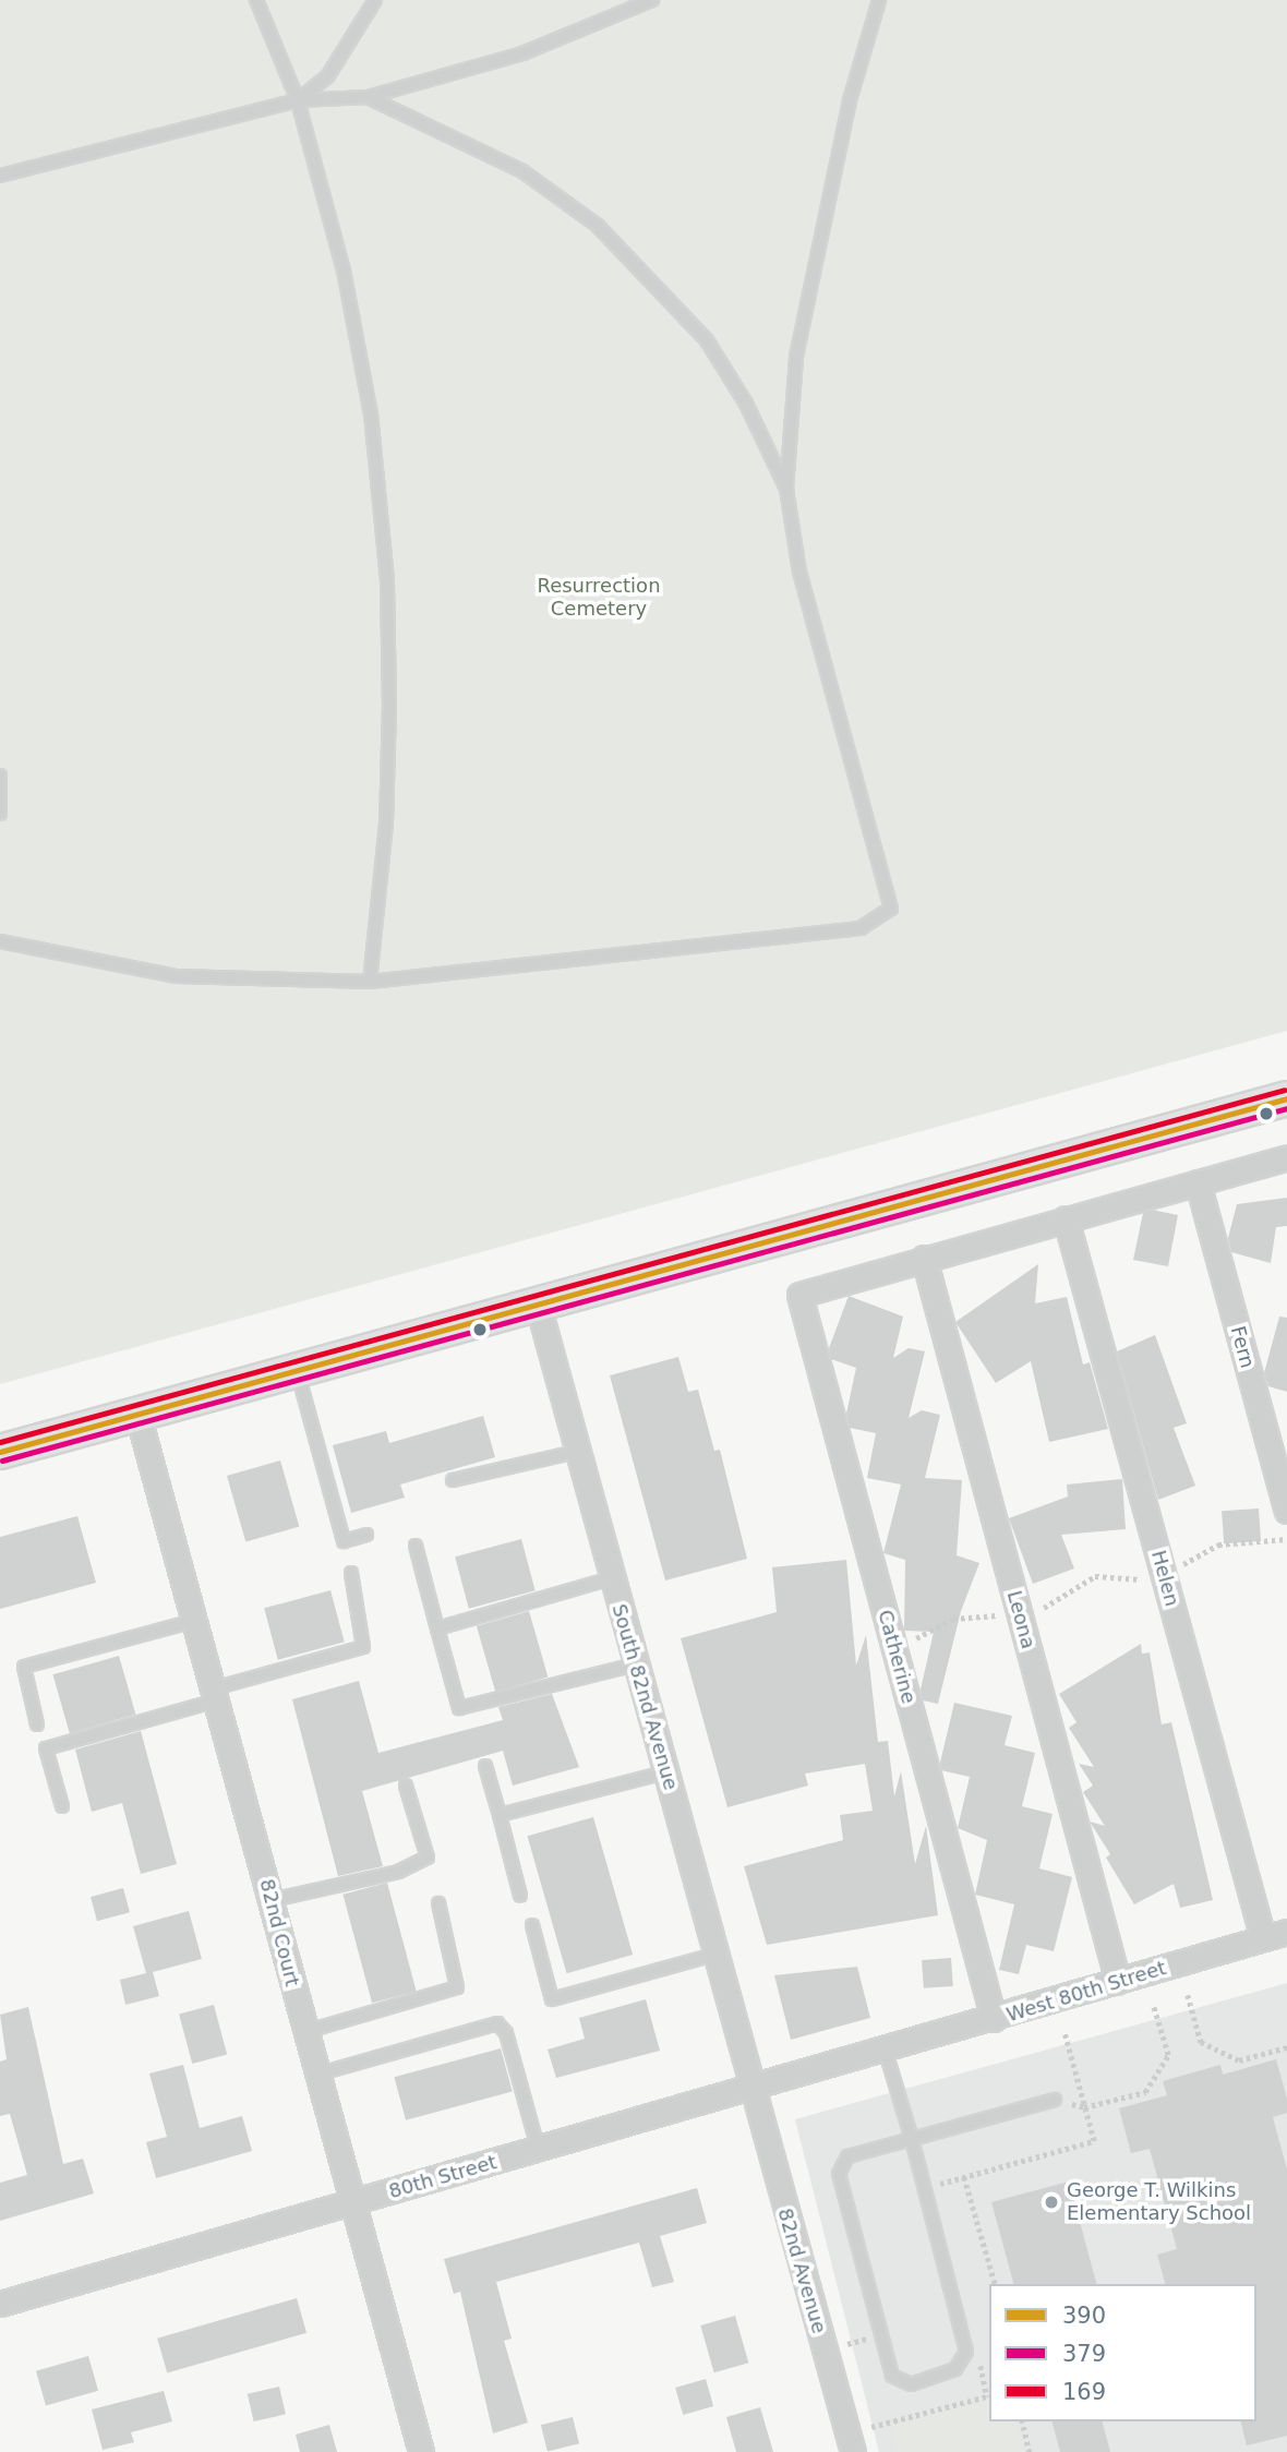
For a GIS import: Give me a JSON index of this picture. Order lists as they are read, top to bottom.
{
  "streets": {
    "street": [
      "Fern",
      "Helen",
      "Leona",
      "Catherine",
      "South 82nd Avenue",
      "82nd Court",
      "West 80th Street",
      "80th Street",
      "82nd Avenue"
    ]
  },
  "crossings": [
    ["Helen", "West 80th Street"],
    ["Leona", "Catherine"],
    ["Leona", "West 80th Street"],
    ["Catherine", "West 80th Street"],
    ["South 82nd Avenue", "80th Street"],
    ["South 82nd Avenue", "82nd Avenue"],
    ["82nd Court", "80th Street"],
    ["West 80th Street", "80th Street"],
    ["80th Street", "82nd Avenue"]
  ],
  "parks": ["Resurrection Cemetery"],
  "places": ["George T. Wilkins Elementary School"],
  "lines": ["transit line 169", "transit line 390", "transit line 379"],
  "legend": ["390", "379", "169"]
}
